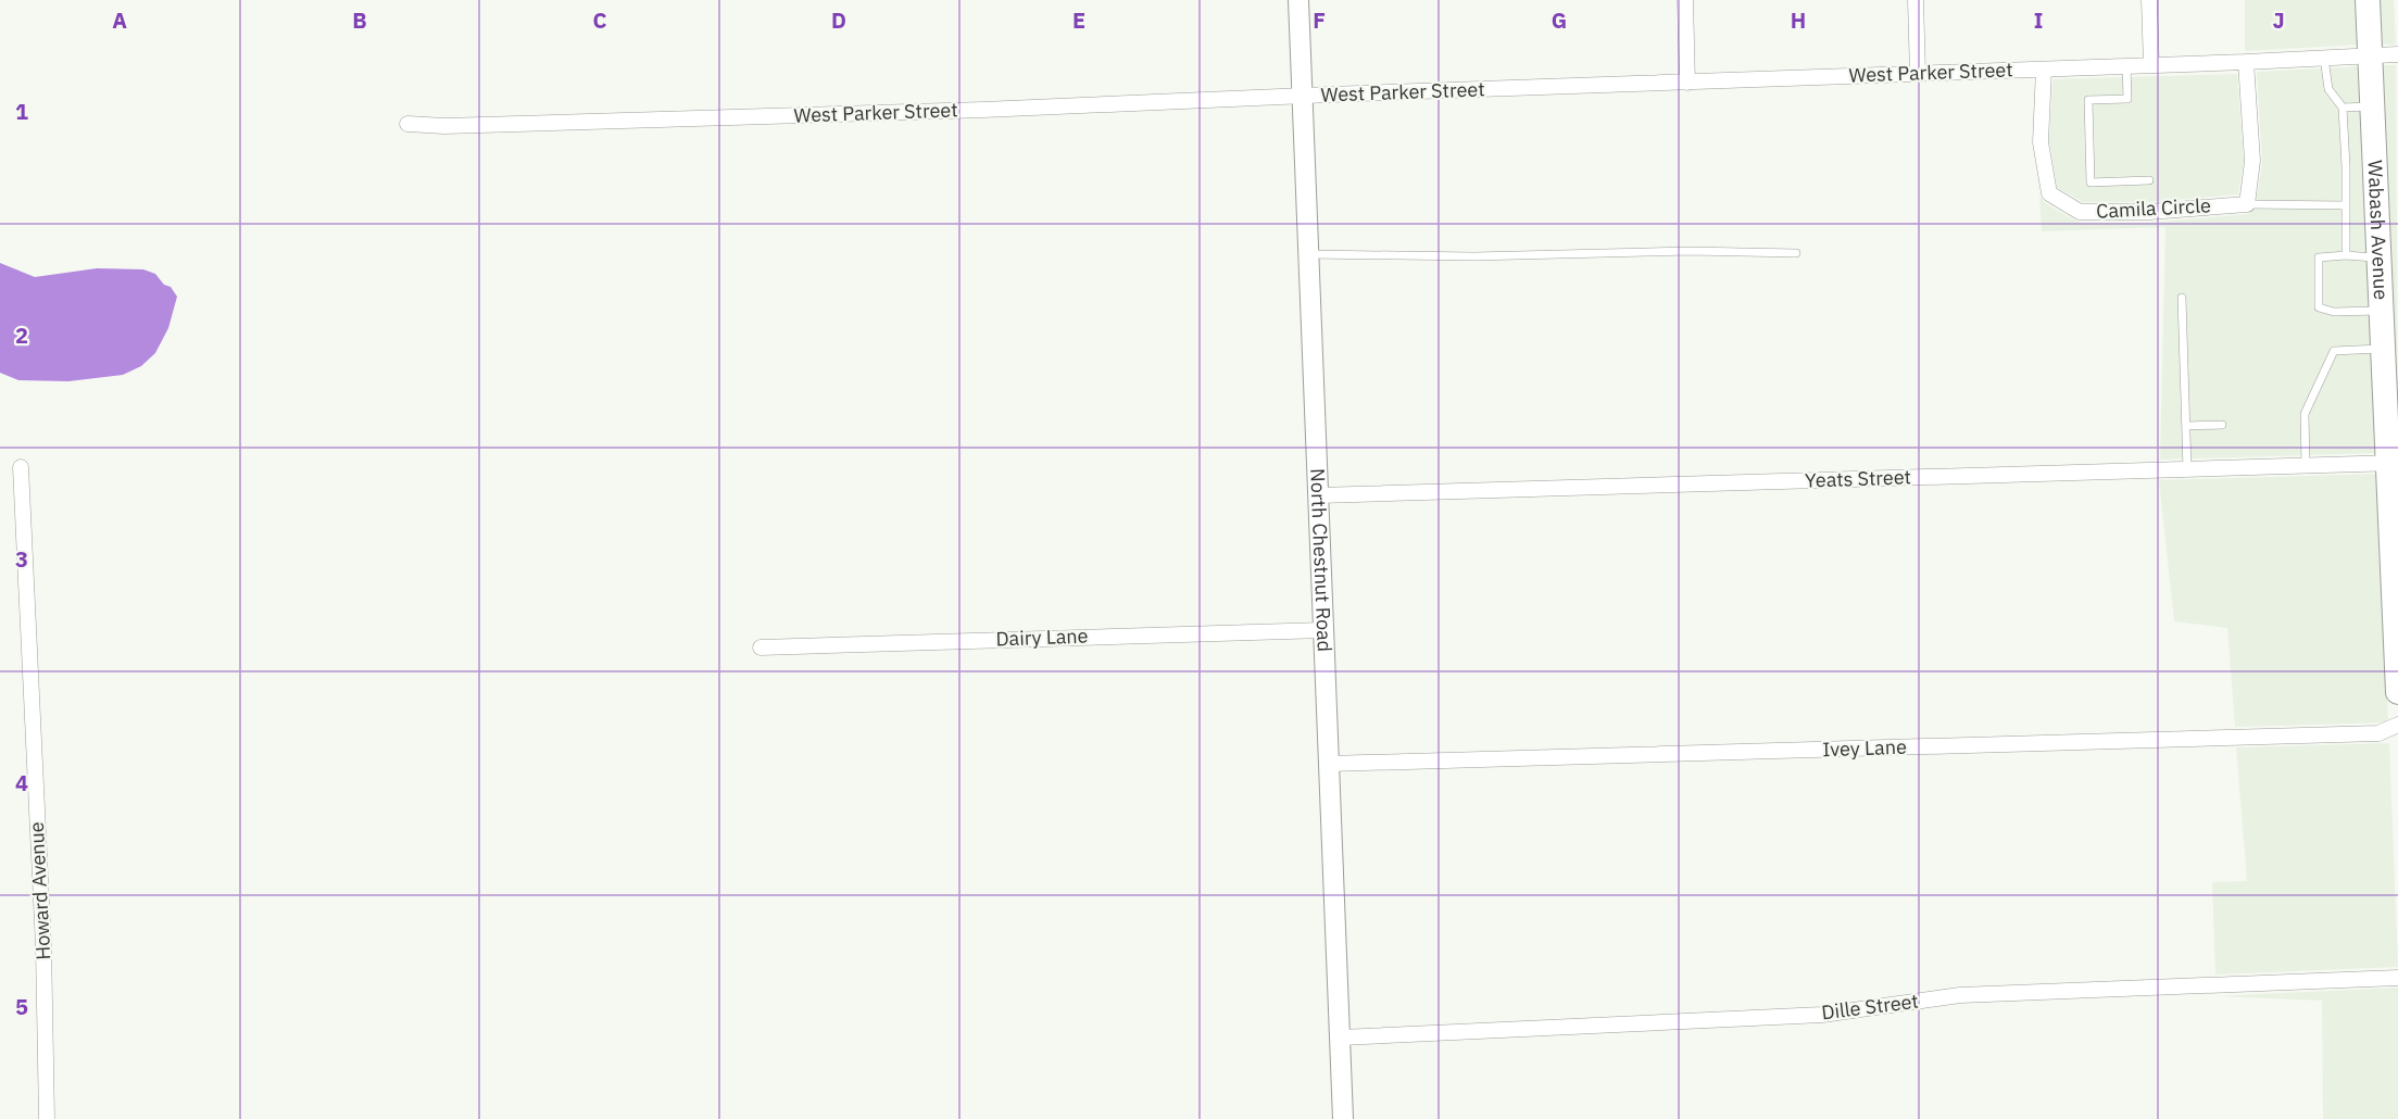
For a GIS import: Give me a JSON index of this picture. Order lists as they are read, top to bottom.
{
  "streets": {
    "main road": ["Wabash Avenue"],
    "street": [
      "West Parker Street",
      "Camila Circle",
      "Yeats Street",
      "North Chestnut Road",
      "Dairy Lane",
      "Ivey Lane",
      "Howard Avenue",
      "Dille Street"
    ]
  },
  "crossings": [
    ["West Parker Street", "Camila Circle"],
    ["West Parker Street", "Wabash Avenue"],
    ["West Parker Street", "North Chestnut Road"],
    ["Wabash Avenue", "Yeats Street"],
    ["Yeats Street", "North Chestnut Road"],
    ["North Chestnut Road", "Dairy Lane"],
    ["North Chestnut Road", "Ivey Lane"],
    ["North Chestnut Road", "Dille Street"]
  ],
  "grid": {
    "columns": [
      "A",
      "B",
      "C",
      "D",
      "E",
      "F",
      "G",
      "H",
      "I",
      "J"
    ],
    "rows": [
      "1",
      "2",
      "3",
      "4",
      "5"
    ]
  }
}
